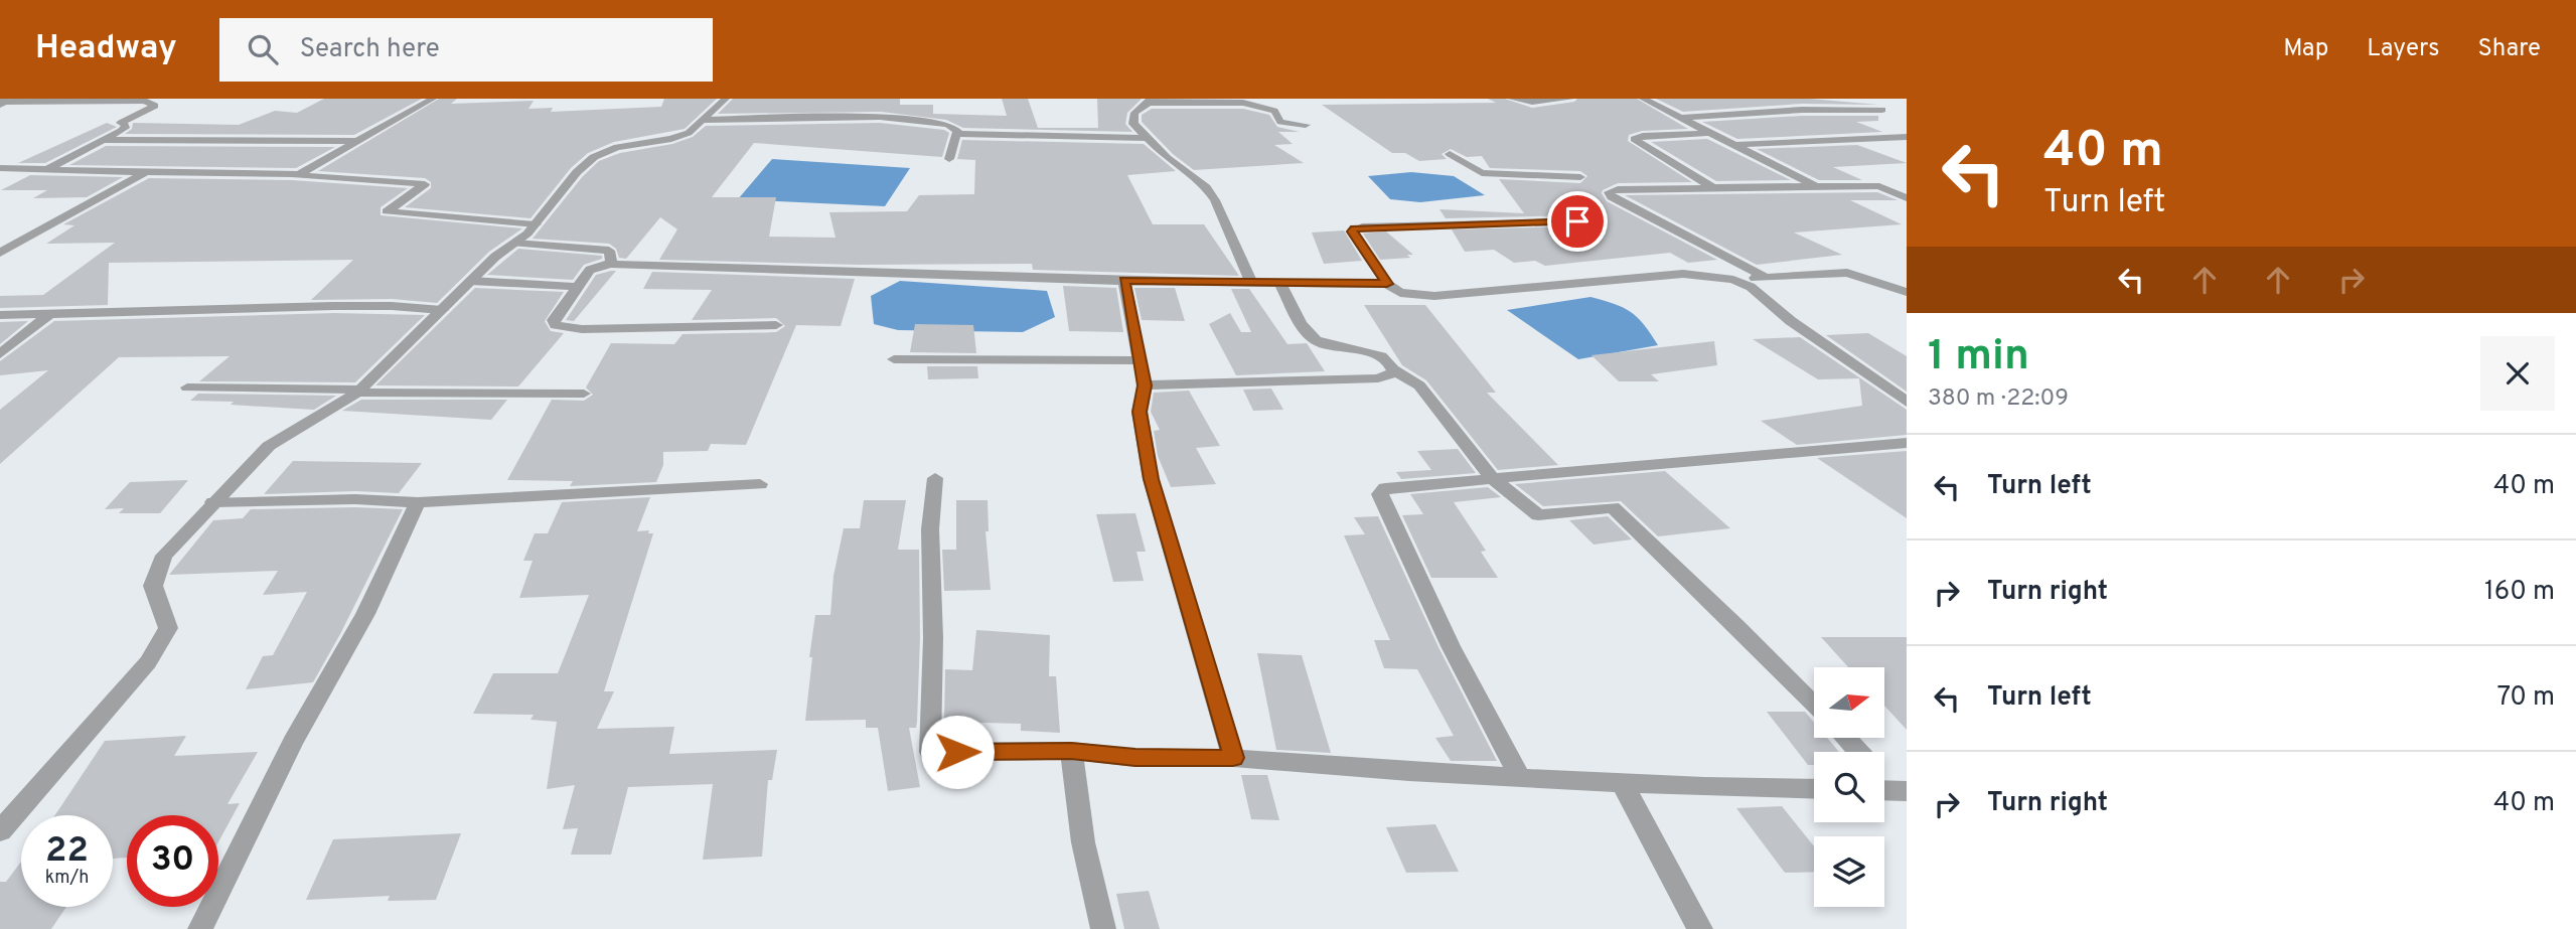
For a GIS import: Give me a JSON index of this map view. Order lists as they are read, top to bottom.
{
  "north": "right",
  "page": {
    "header": "Headway",
    "search": "Search here",
    "nav": ["Map", "Layers", "Share"],
    "turn": ["40 m", "Turn left"],
    "heading": ["1 min", "380 m · 22:09"],
    "list": [
      {
        "name": "Turn left",
        "value": "40 m"
      },
      {
        "name": "Turn right",
        "value": "160 m"
      },
      {
        "name": "Turn left",
        "value": "70 m"
      },
      {
        "name": "Turn right",
        "value": "40 m"
      }
    ],
    "speed": "22 km/h",
    "limit": "30"
  }
}
